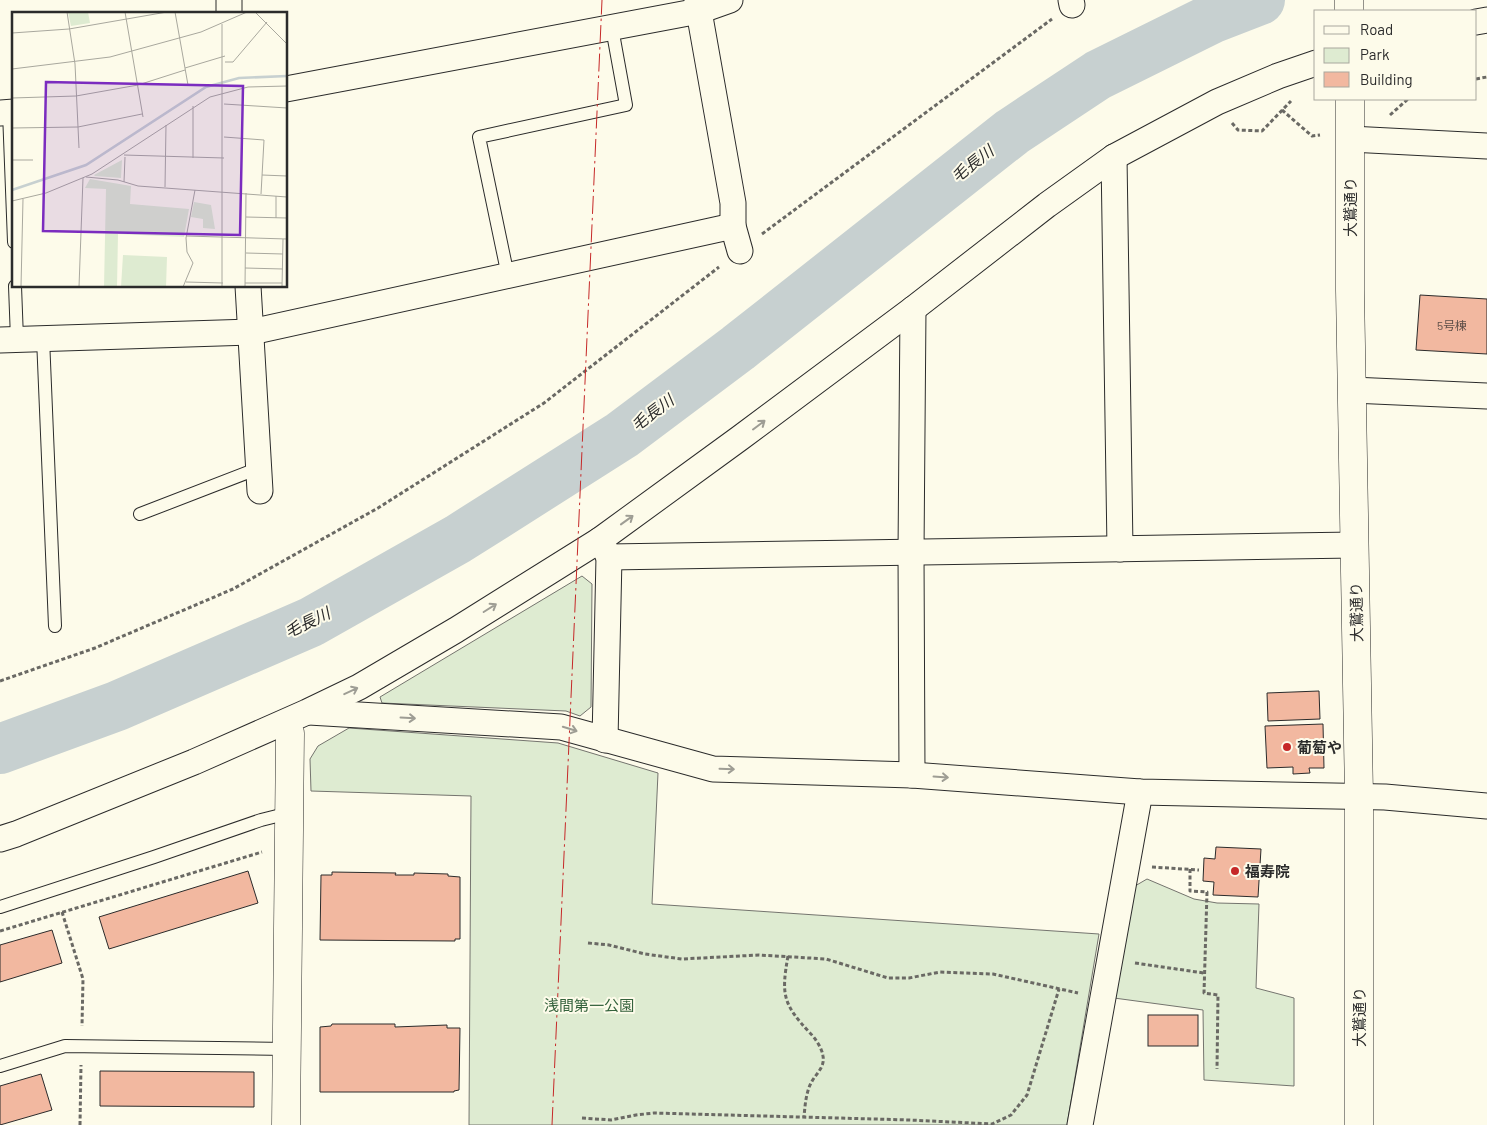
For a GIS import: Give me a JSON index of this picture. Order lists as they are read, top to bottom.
{
  "streets": {
    "street": ["大鷲通り"]
  },
  "water": ["毛長川"],
  "parks": ["浅間第一公園"],
  "places": ["葡萄や", "福寿院"],
  "house_numbers": ["5号棟"],
  "legend": ["Road", "Park", "Building"]
}
